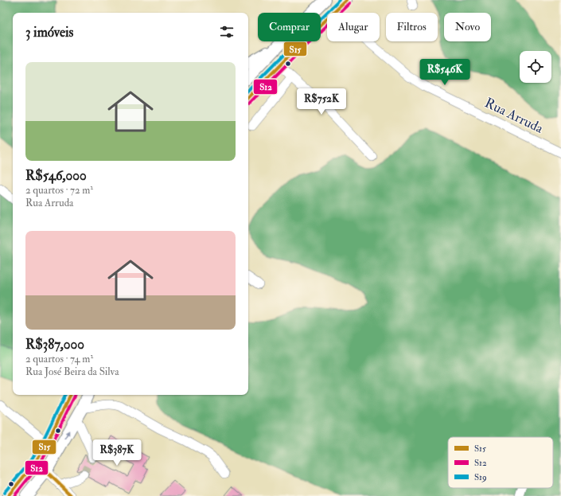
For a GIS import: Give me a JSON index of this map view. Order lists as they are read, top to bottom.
{
  "streets": {
    "street": ["Rua Arruda"]
  },
  "lines": ["transit line S15", "transit line S19", "transit line S12"],
  "legend": ["S15", "S12", "S19"],
  "page": {
    "chip": [
      "Comprar",
      "Alugar",
      "Filtros",
      "Novo"
    ],
    "heading": "3 imóveis",
    "list": [
      {
        "name": "R$546,000",
        "note": "2 quartos · 72 m² · Rua Arruda"
      },
      {
        "name": "R$387,000",
        "note": "2 quartos · 74 m² · Rua José Beira da Silva"
      }
    ],
    "price": ["R$546K", "R$752K", "R$387K"]
  }
}
